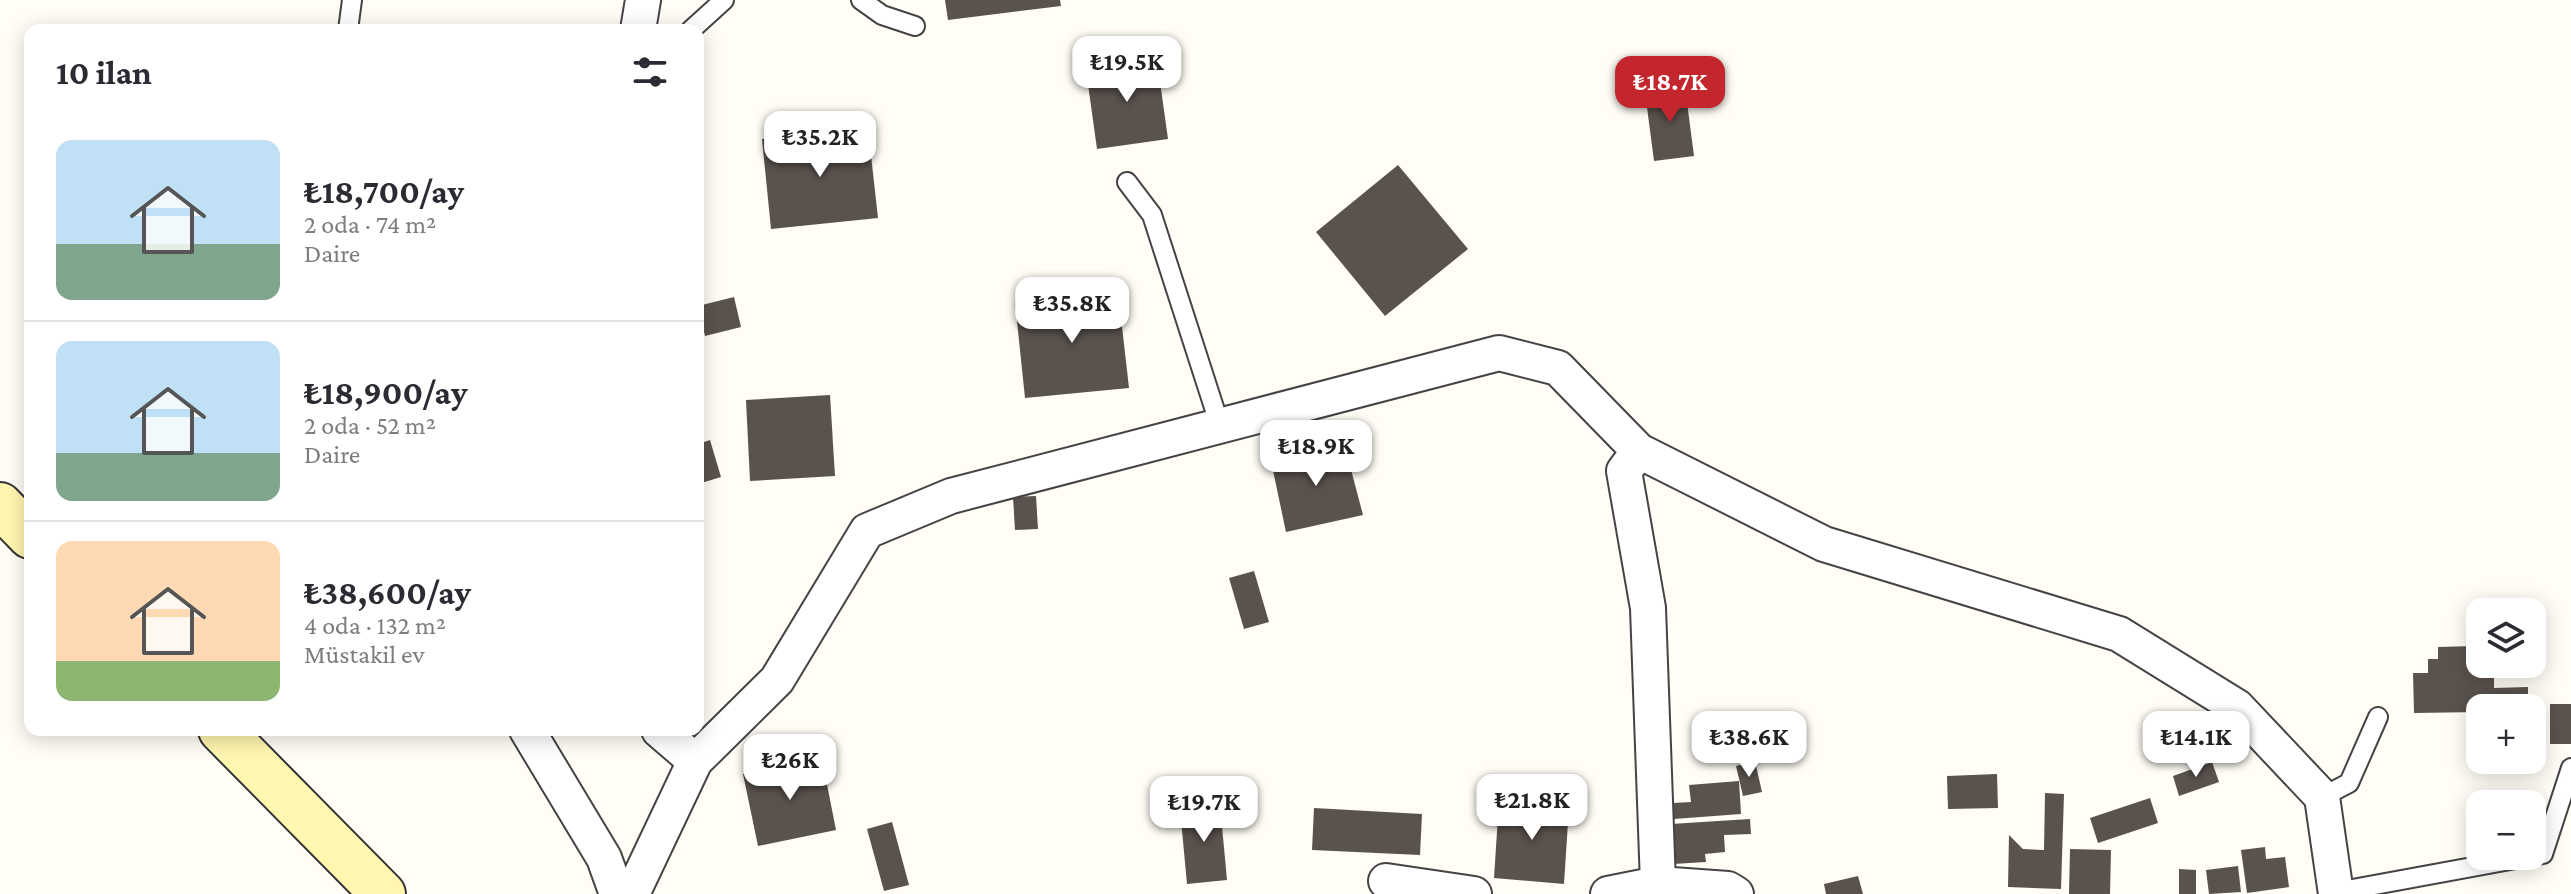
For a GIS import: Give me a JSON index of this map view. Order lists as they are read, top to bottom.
{
  "page": {
    "heading": "10 ilan",
    "price": [
      "₺19.5K",
      "₺18.7K",
      "₺35.2K",
      "₺35.8K",
      "₺18.9K",
      "₺38.6K",
      "₺14.1K",
      "₺26K",
      "₺21.8K",
      "₺19.7K"
    ],
    "list": [
      {
        "name": "₺18,700/ay",
        "note": "2 oda · 74 m² · Daire"
      },
      {
        "name": "₺18,900/ay",
        "note": "2 oda · 52 m² · Daire"
      },
      {
        "name": "₺38,600/ay",
        "note": "4 oda · 132 m² · Müstakil ev"
      }
    ],
    "map_buttons": ["+", "−"]
  }
}
